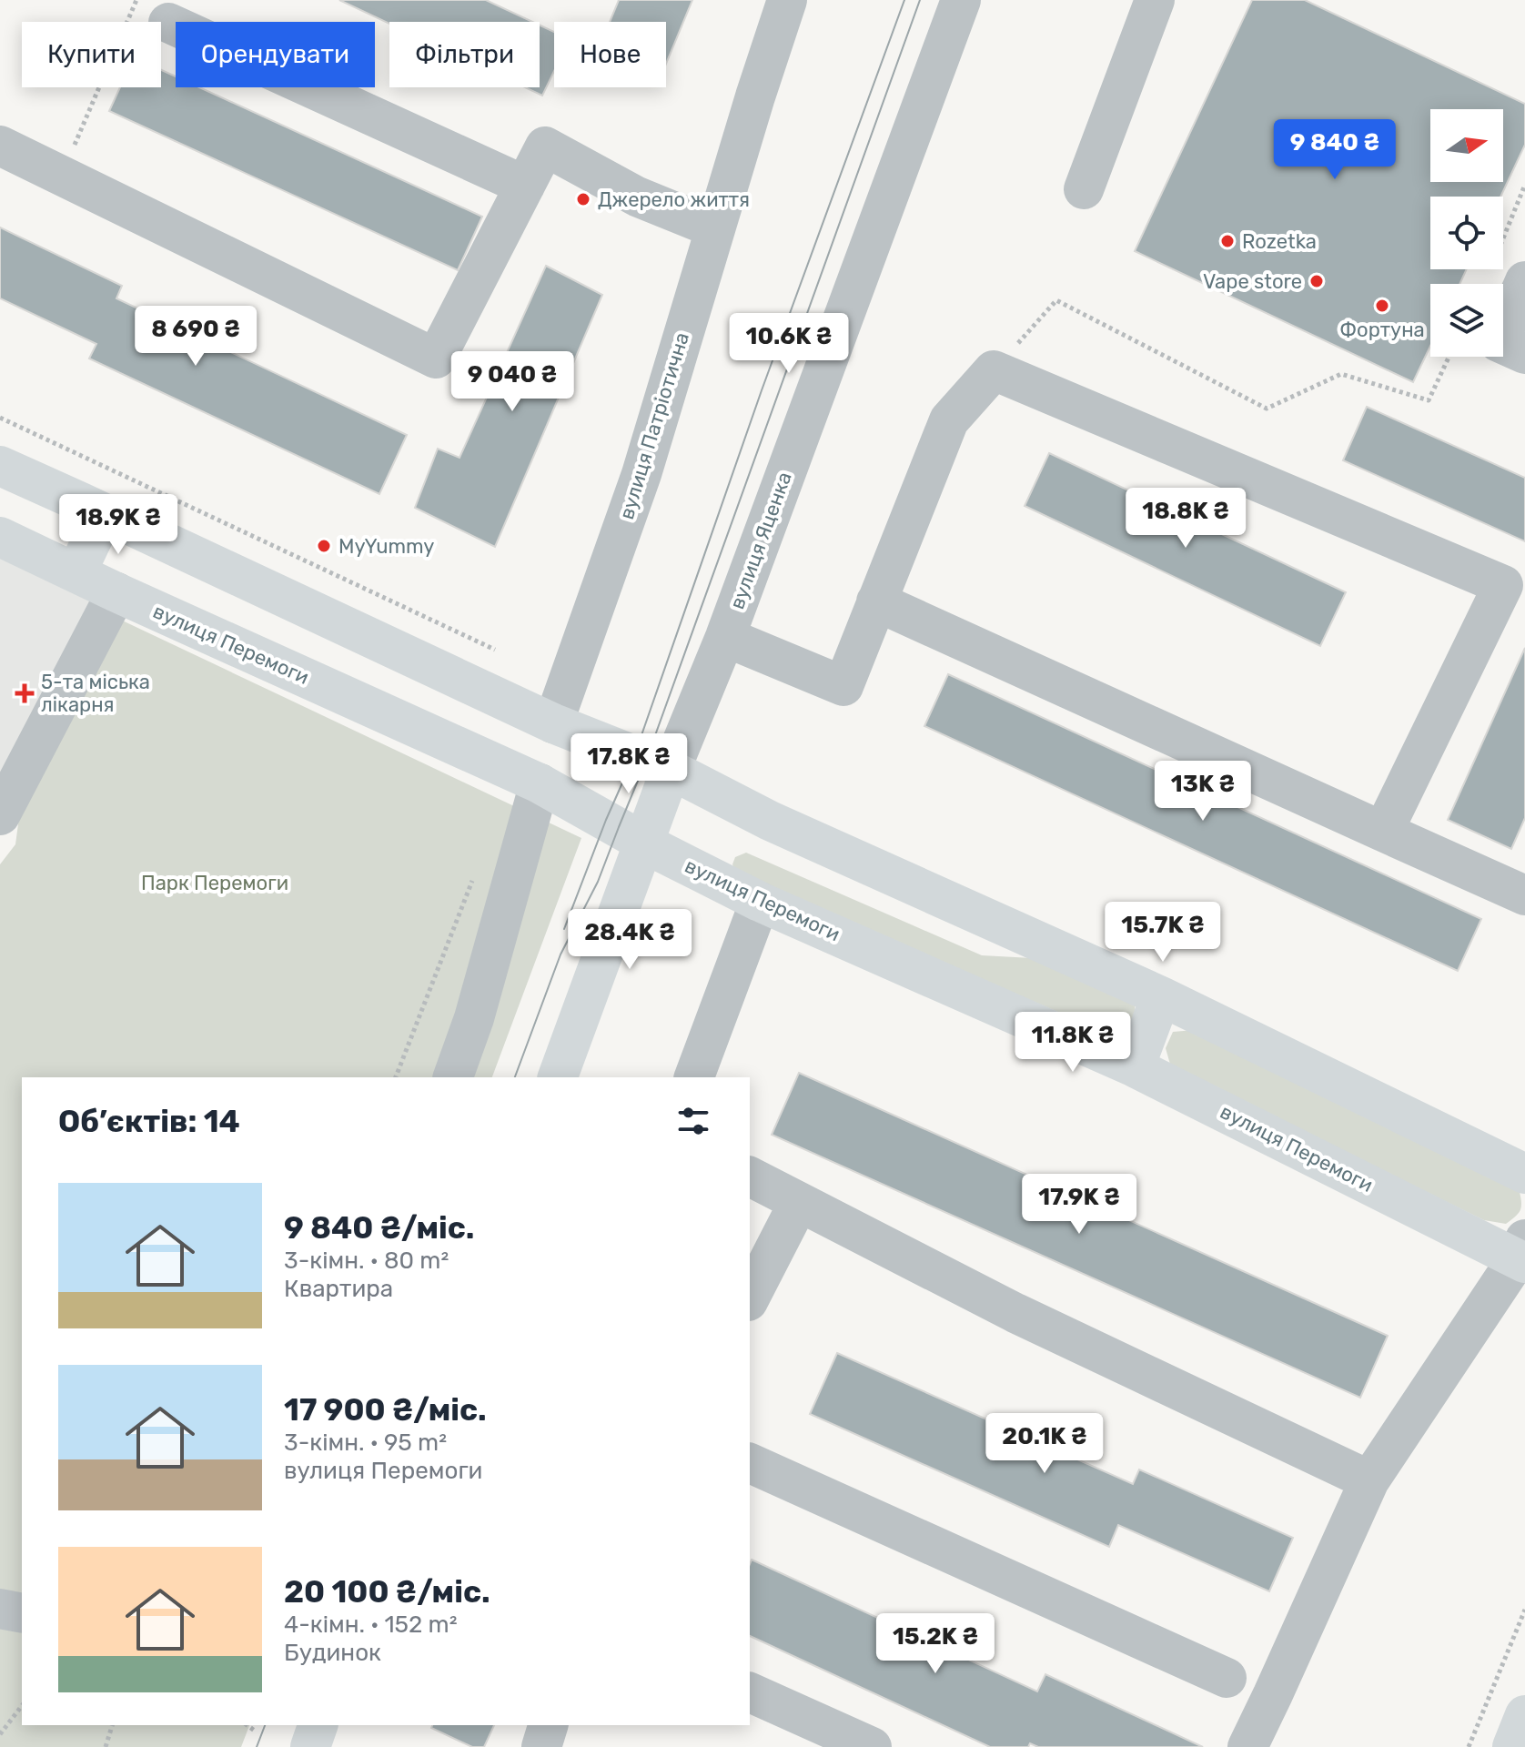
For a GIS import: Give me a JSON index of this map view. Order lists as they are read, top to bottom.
{
  "streets": {
    "main road": ["вулиця Яценка", "вулиця Перемоги"],
    "street": ["вулиця Патріотична"]
  },
  "crossings": [
    ["вулиця Яценка", "вулиця Перемоги"]
  ],
  "parks": ["Парк Перемоги"],
  "places": {
    "other": [
      "Джерело життя",
      "Rozetka",
      "Vape store",
      "Фортуна",
      "MyYummy"
    ],
    "health": ["5-та міська лікарня"]
  },
  "north": "right",
  "page": {
    "chip": [
      "Купити",
      "Орендувати",
      "Фільтри",
      "Нове"
    ],
    "price": [
      "9 840 ₴",
      "8 690 ₴",
      "10.6K ₴",
      "9 040 ₴",
      "18.8K ₴",
      "18.9K ₴",
      "17.8K ₴",
      "13K ₴",
      "15.7K ₴",
      "28.4K ₴",
      "11.8K ₴",
      "17.9K ₴",
      "20.1K ₴",
      "15.2K ₴"
    ],
    "heading": "Об’єктів: 14",
    "list": [
      {
        "name": "9 840 ₴/міс.",
        "note": "3-кімн. · 80 m² · Квартира"
      },
      {
        "name": "17 900 ₴/міс.",
        "note": "3-кімн. · 95 m² · вулиця Перемоги"
      },
      {
        "name": "20 100 ₴/міс.",
        "note": "4-кімн. · 152 m² · Будинок"
      }
    ]
  }
}
